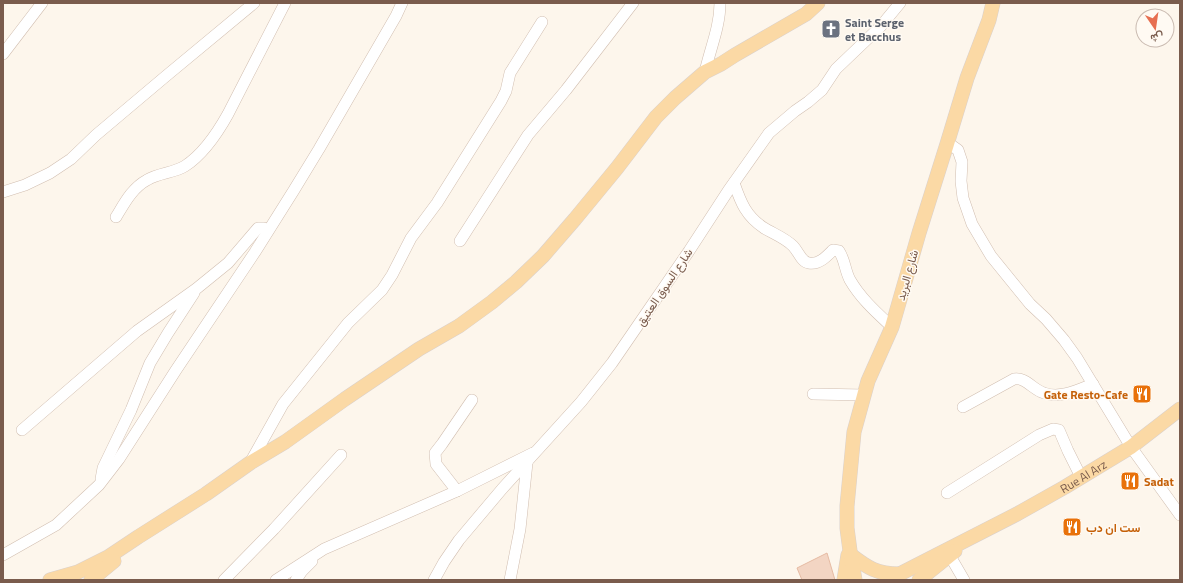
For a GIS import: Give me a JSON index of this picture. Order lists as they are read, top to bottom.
{
  "streets": {
    "main road": ["شارع البريد", "Rue Al Arz"],
    "street": ["شارع السوق العتيق"]
  },
  "places": {
    "church": ["Saint Serge et Bacchus"],
    "restaurant": ["Gate Resto-Cafe", "Sadat", "ست ان دب"]
  },
  "north": "bottom"
}
